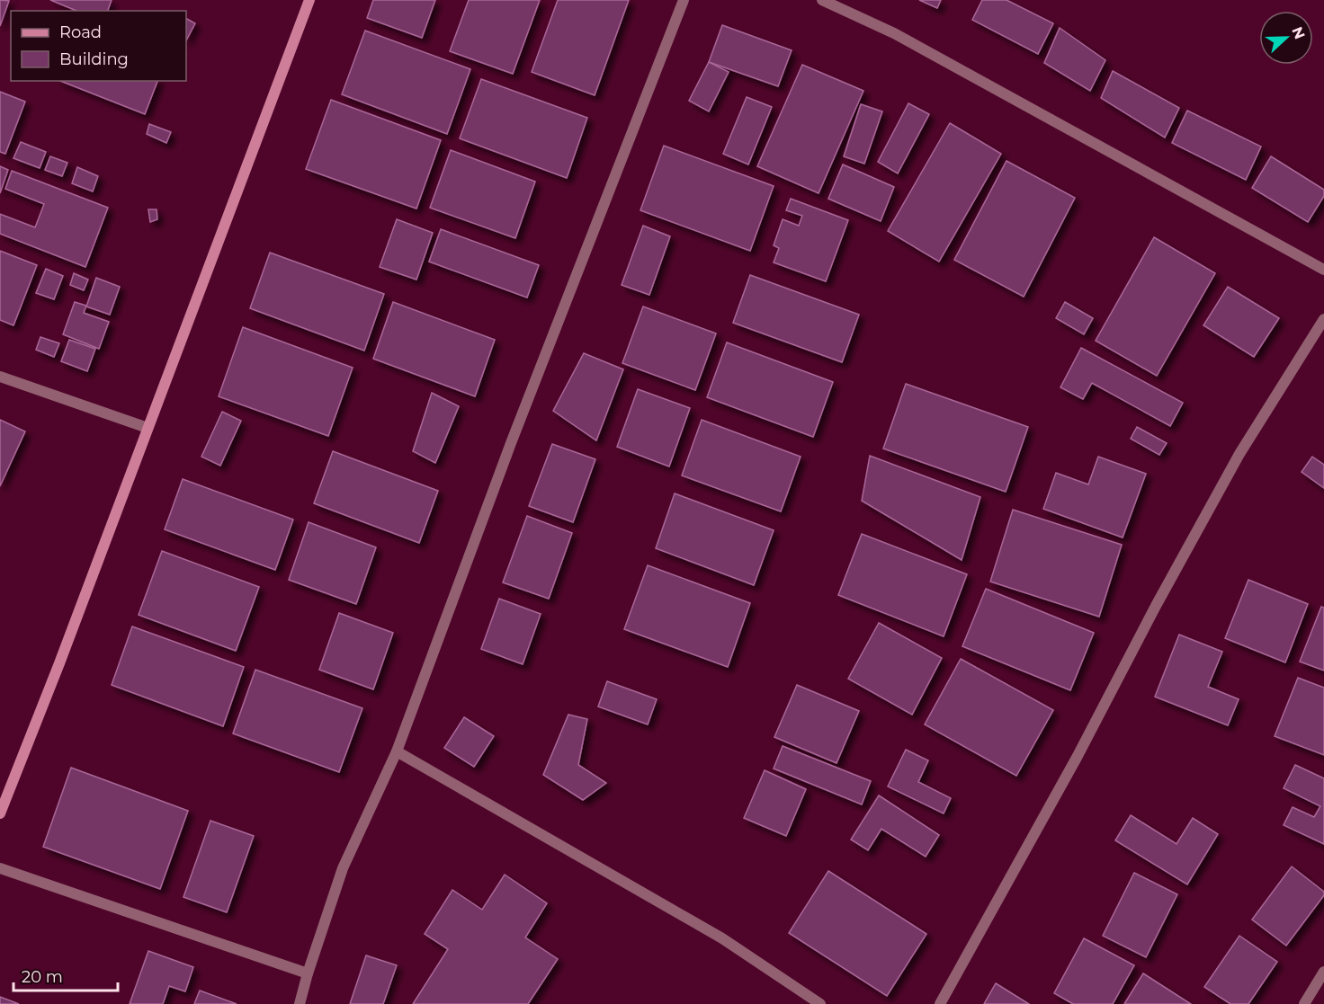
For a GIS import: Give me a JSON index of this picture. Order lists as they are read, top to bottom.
{
  "legend": ["Road", "Building"],
  "scale_bar": "20 m",
  "north": "right"
}
